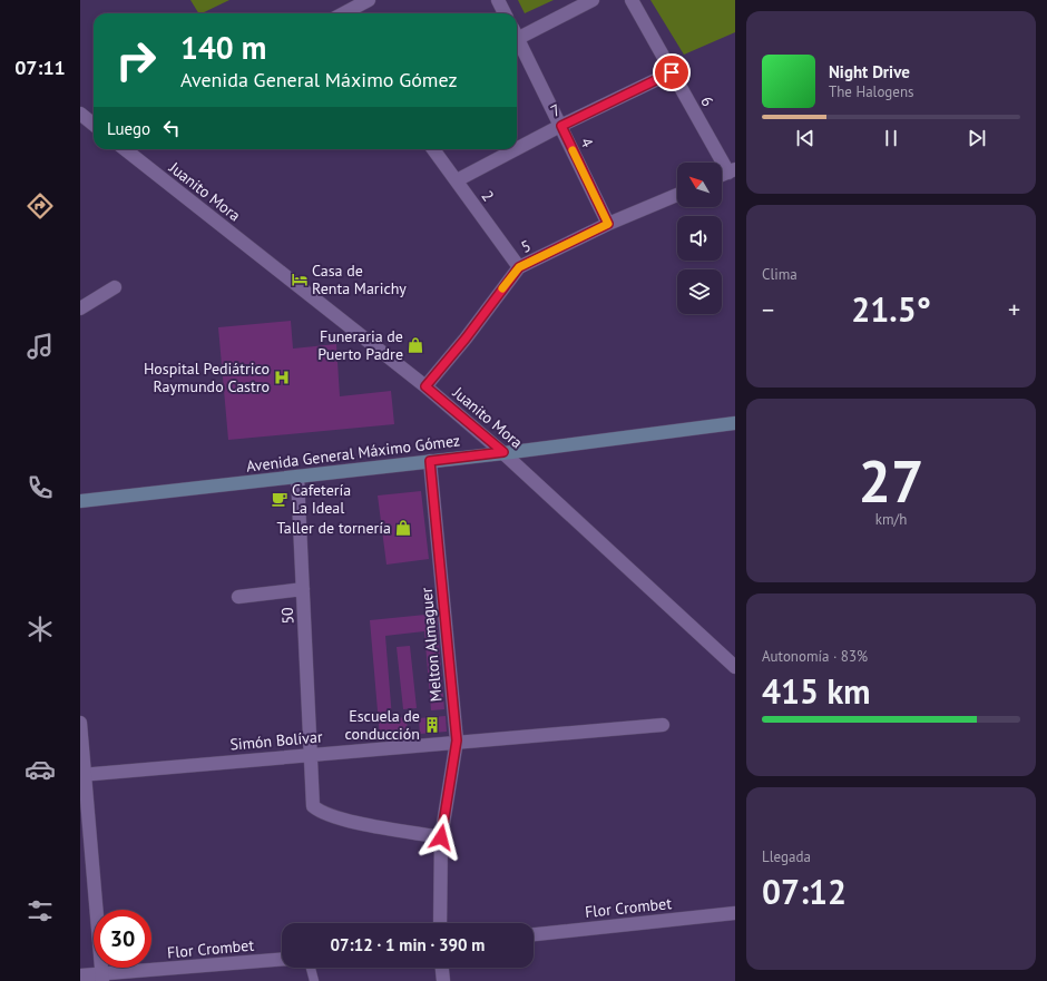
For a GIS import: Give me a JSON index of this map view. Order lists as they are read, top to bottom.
{
  "streets": {
    "main road": ["Avenida General Máximo Gómez"],
    "street": [
      "6",
      "7",
      "4",
      "Juanito Mora",
      "2",
      "5",
      "50",
      "Melton Almaguer",
      "Simón Bolívar",
      "Flor Crombet"
    ]
  },
  "crossings": [
    ["6", "7"],
    ["7", "4"],
    ["7", "2"],
    ["4", "5"],
    ["Juanito Mora", "5"],
    ["Juanito Mora", "Avenida General Máximo Gómez"],
    ["2", "5"],
    ["Avenida General Máximo Gómez", "50"],
    ["Avenida General Máximo Gómez", "Melton Almaguer"],
    ["50", "Melton Almaguer"],
    ["50", "Simón Bolívar"],
    ["Melton Almaguer", "Simón Bolívar"]
  ],
  "places": {
    "hotel": ["Casa de Renta Marichy"],
    "shop": ["Funeraria de Puerto Padre", "Taller de tornería"],
    "hospital": ["Hospital Pediátrico Raymundo Castro"],
    "cafe": ["Cafetería La Ideal"],
    "building": ["Escuela de conducción"]
  },
  "north": "top left",
  "page": {
    "tabs": "07:11",
    "turn": ["140 m", "Avenida General Máximo Gómez"],
    "song": ["Night Drive", "The Halogens"],
    "then": "Luego",
    "tile": [
      "Clima",
      ["27", "km/h"],
      ["Autonomía · 83%", "415 km"],
      ["Llegada", "07:12"]
    ],
    "heat": ["−", "21.5°", "+"],
    "limit": "30",
    "trip": "07:12 · 1 min · 390 m"
  }
}
